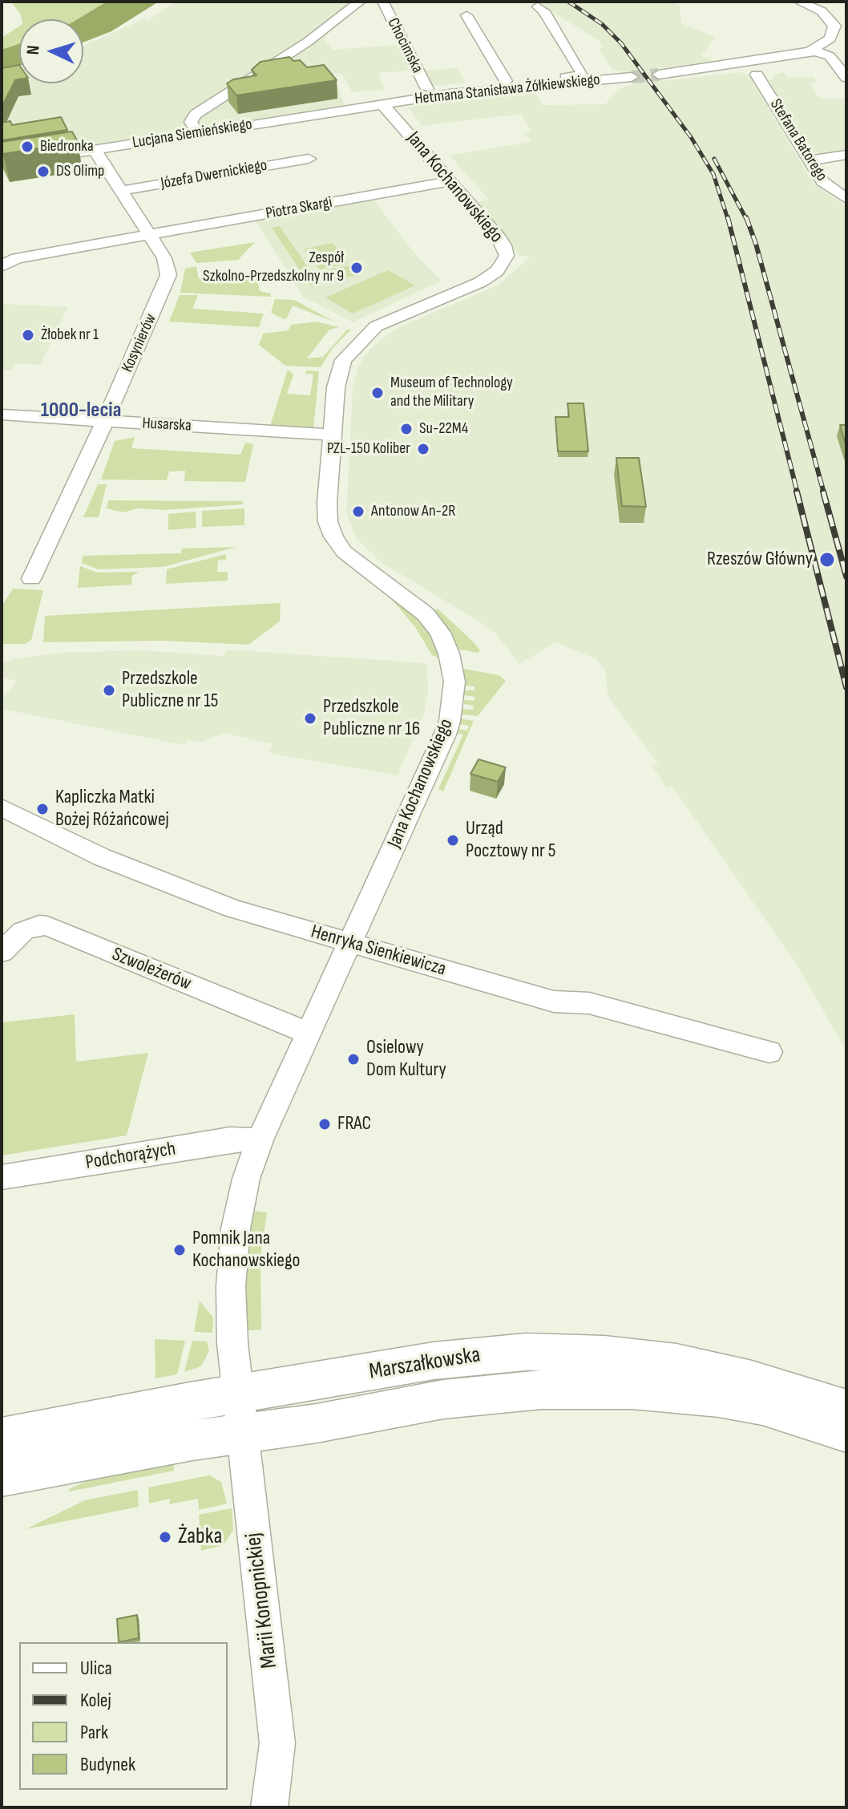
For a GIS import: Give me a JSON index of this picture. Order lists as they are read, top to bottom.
{
  "streets": {
    "main road": ["Marszałkowska"],
    "street": [
      "Chocimska",
      "Hetmana Stanisława Żółkiewskiego",
      "Lucjana Siemieńskiego",
      "Stefana Batorego",
      "Józefa Dwernickiego",
      "Jana Kochanowskiego",
      "Piotra Skargi",
      "Kosynierów",
      "Husarska",
      "Henryka Sienkiewicza",
      "Szwoleżerów",
      "Podchorążych",
      "Marii Konopnickiej"
    ]
  },
  "crossings": [
    ["Hetmana Stanisława Żółkiewskiego", "Lucjana Siemieńskiego"],
    ["Hetmana Stanisława Żółkiewskiego", "Jana Kochanowskiego"],
    ["Lucjana Siemieńskiego", "Jana Kochanowskiego"],
    ["Lucjana Siemieńskiego", "Kosynierów"],
    ["Józefa Dwernickiego", "Kosynierów"],
    ["Jana Kochanowskiego", "Piotra Skargi"],
    ["Jana Kochanowskiego", "Husarska"],
    ["Jana Kochanowskiego", "Henryka Sienkiewicza"],
    ["Jana Kochanowskiego", "Szwoleżerów"],
    ["Jana Kochanowskiego", "Podchorążych"],
    ["Jana Kochanowskiego", "Marszałkowska"],
    ["Jana Kochanowskiego", "Marii Konopnickiej"],
    ["Piotra Skargi", "Kosynierów"],
    ["Kosynierów", "Husarska"],
    ["Marszałkowska", "Marii Konopnickiej"]
  ],
  "districts": ["1000-lecia"],
  "places": [
    "Biedronka",
    "DS Olimp",
    "Zespół Szkolno-Przedszkolny nr 9",
    "Żłobek nr 1",
    "Museum of Technology and the Military",
    "Su-22M4",
    "PZL-150 Koliber",
    "Antonow An-2R",
    "Rzeszów Główny",
    "Przedszkole Publiczne nr 15",
    "Przedszkole Publiczne nr 16",
    "Kapliczka Matki Bożej Różańcowej",
    "Urząd Pocztowy nr 5",
    "Osielowy Dom Kultury",
    "FRAC",
    "Pomnik Jana Kochanowskiego",
    "Żabka"
  ],
  "legend": [
    "Ulica",
    "Kolej",
    "Park",
    "Budynek"
  ],
  "north": "left"
}
